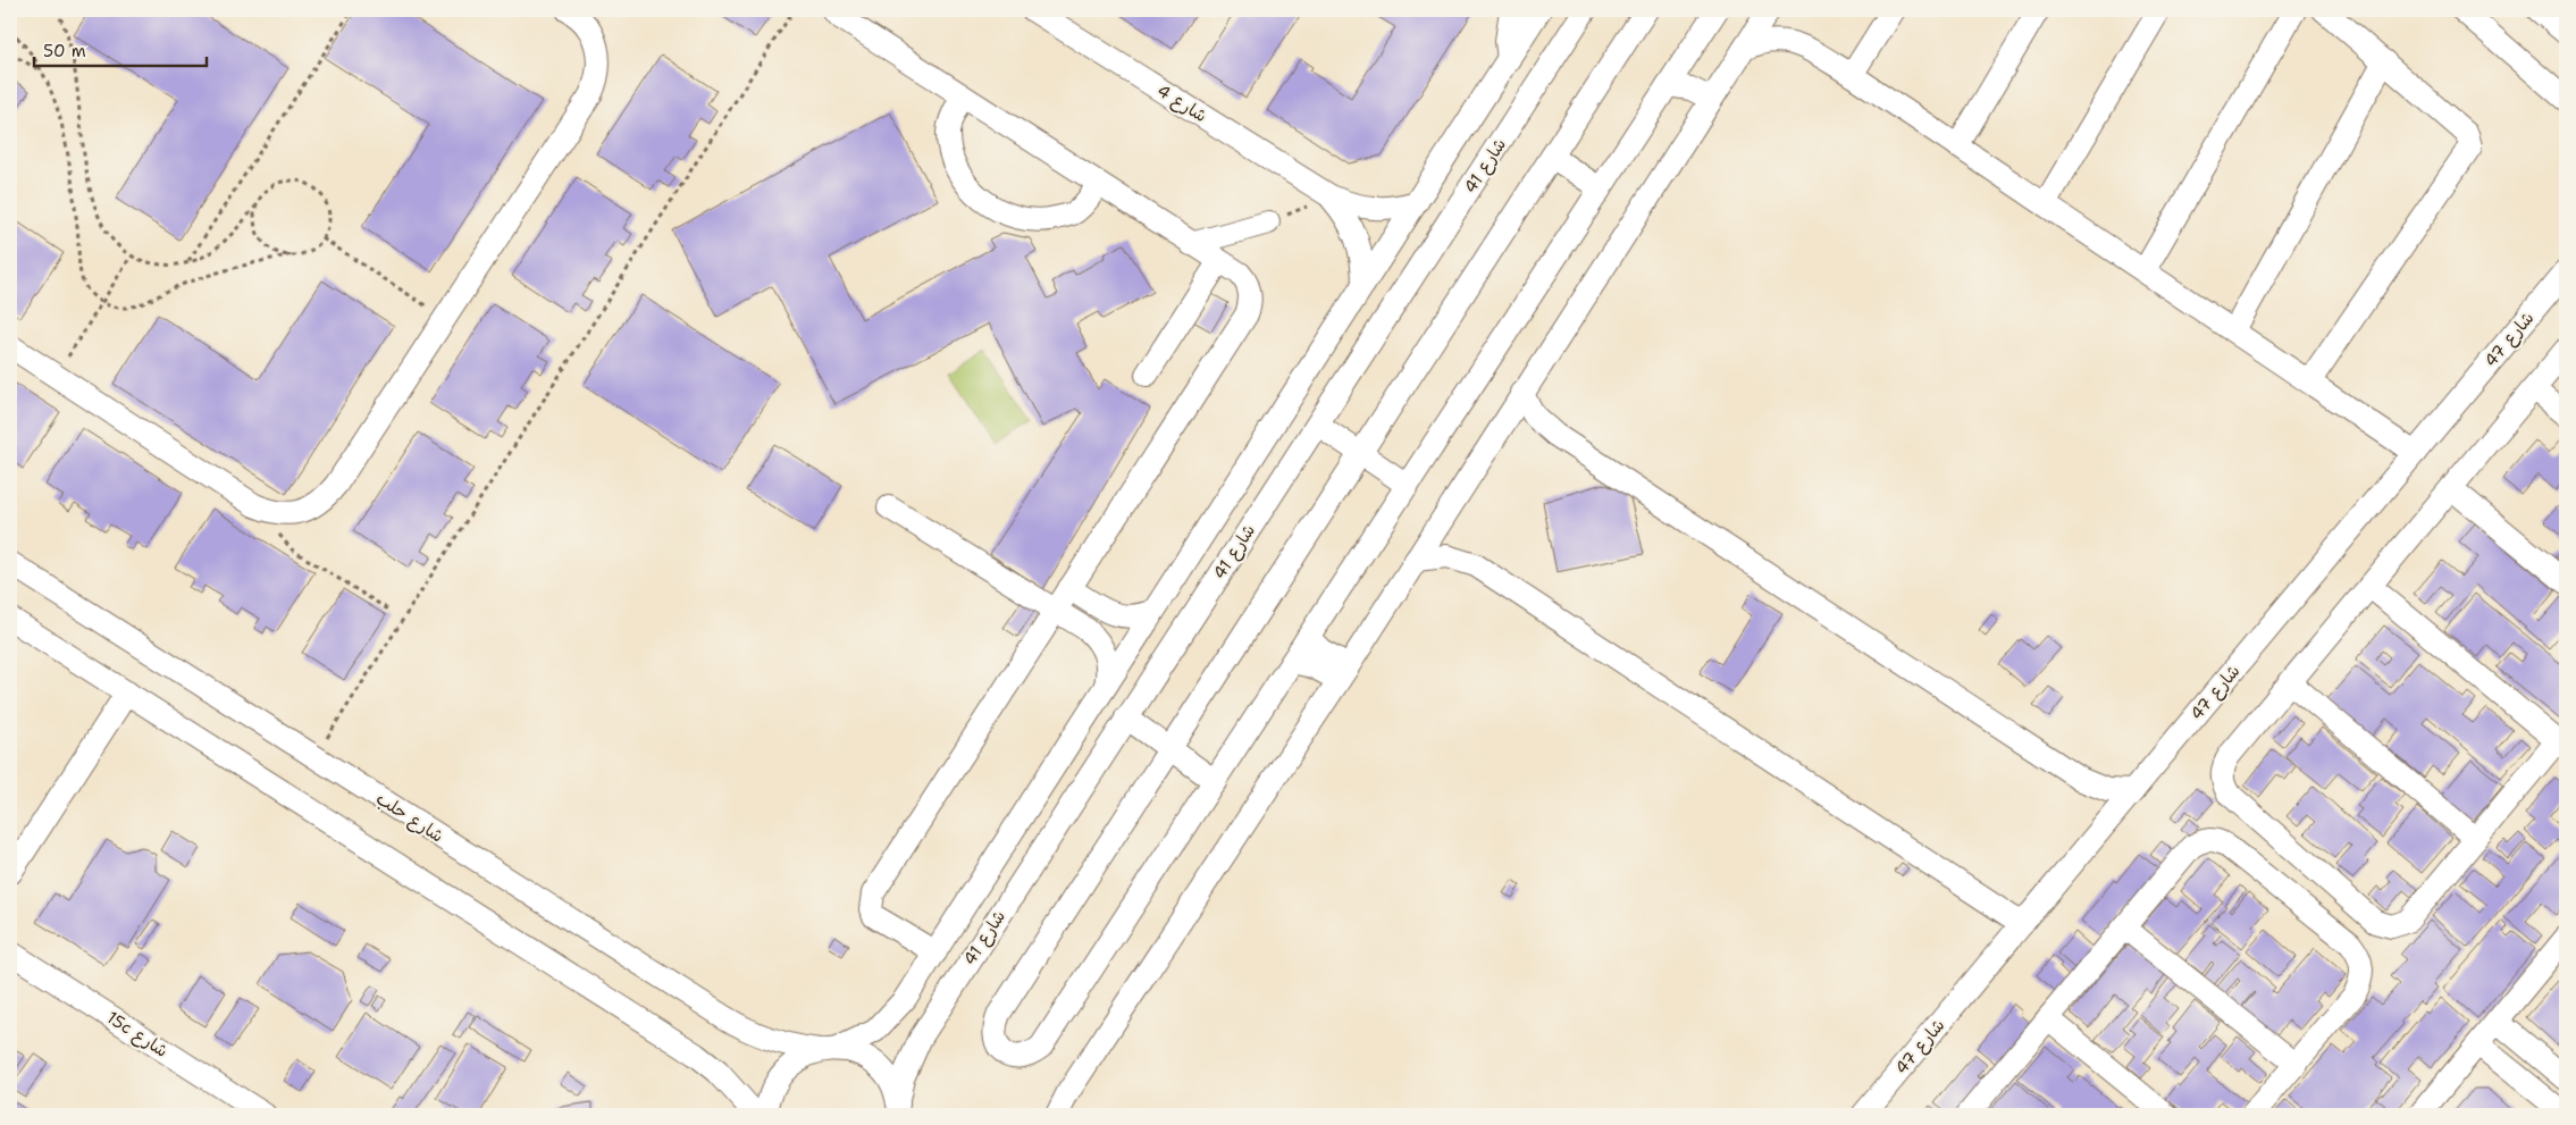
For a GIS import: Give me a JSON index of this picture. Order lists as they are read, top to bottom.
{
  "streets": {
    "street": [
      "شارع 4",
      "شارع 41",
      "شارع 47",
      "شارع حلب",
      "15c شارع"
    ]
  },
  "crossings": [
    ["شارع 4", "شارع 41"],
    ["شارع 41", "شارع حلب"]
  ],
  "scale_bar": "50 m"
}
